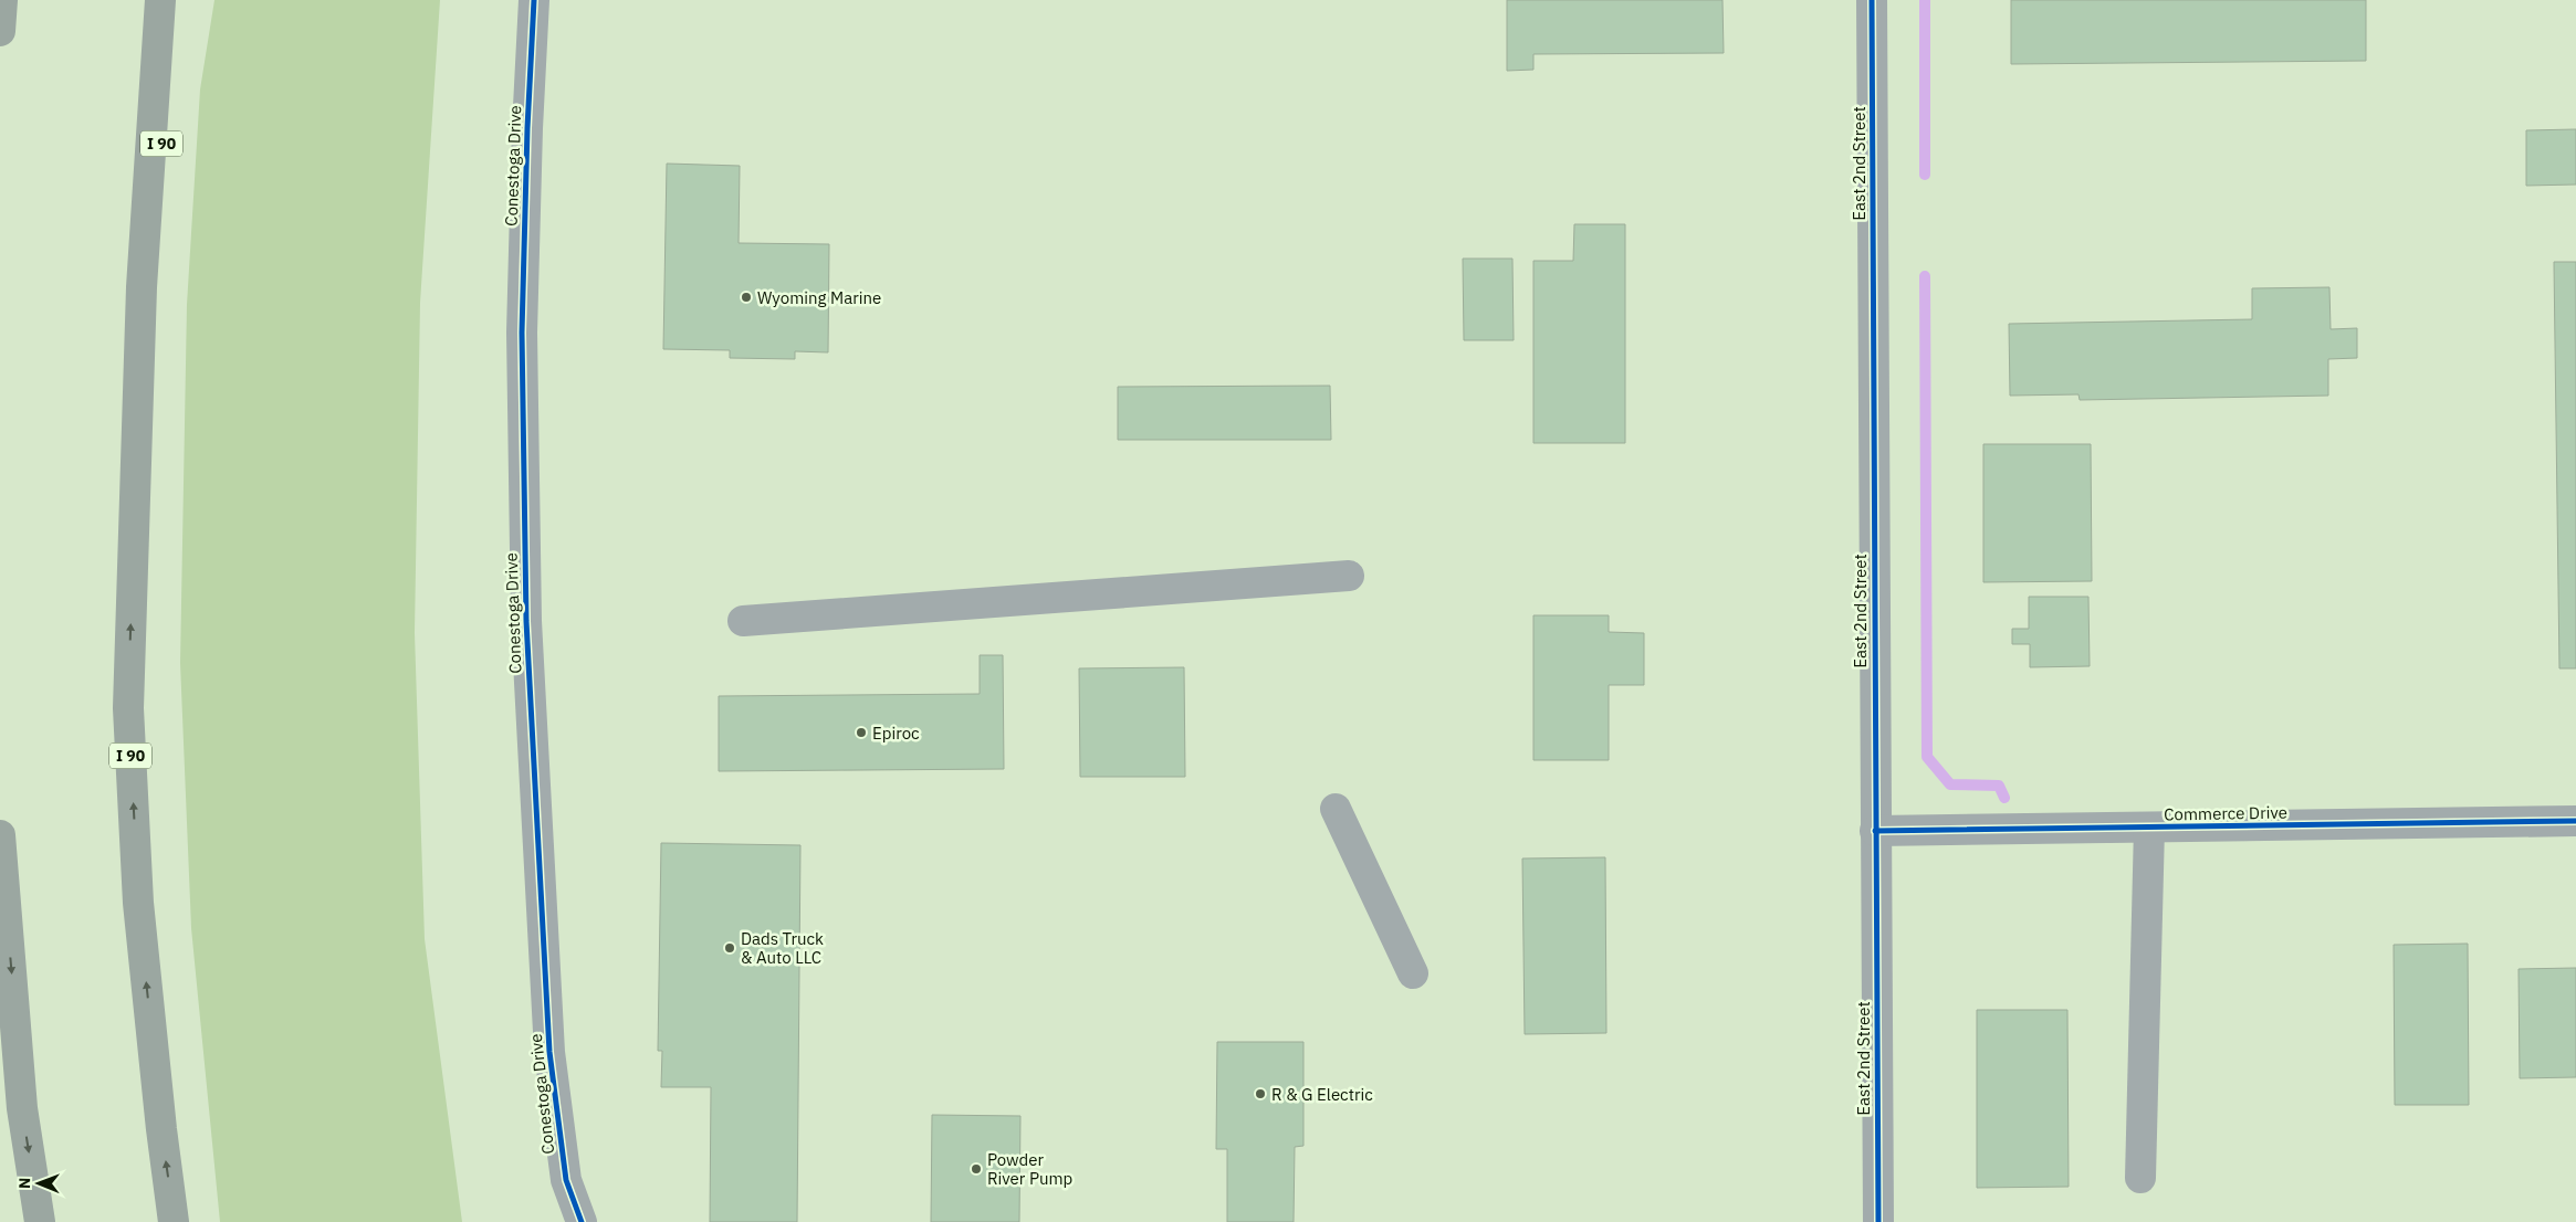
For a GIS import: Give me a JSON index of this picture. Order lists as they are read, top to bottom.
{
  "streets": {
    "highway": ["I 90"],
    "street": ["East 2nd Street", "Conestoga Drive", "Commerce Drive"]
  },
  "crossings": [
    ["East 2nd Street", "Commerce Drive"]
  ],
  "places": [
    "Wyoming Marine",
    "Epiroc",
    "Dads Truck & Auto LLC",
    "R & G Electric",
    "Powder River Pump"
  ],
  "north": "left"
}
